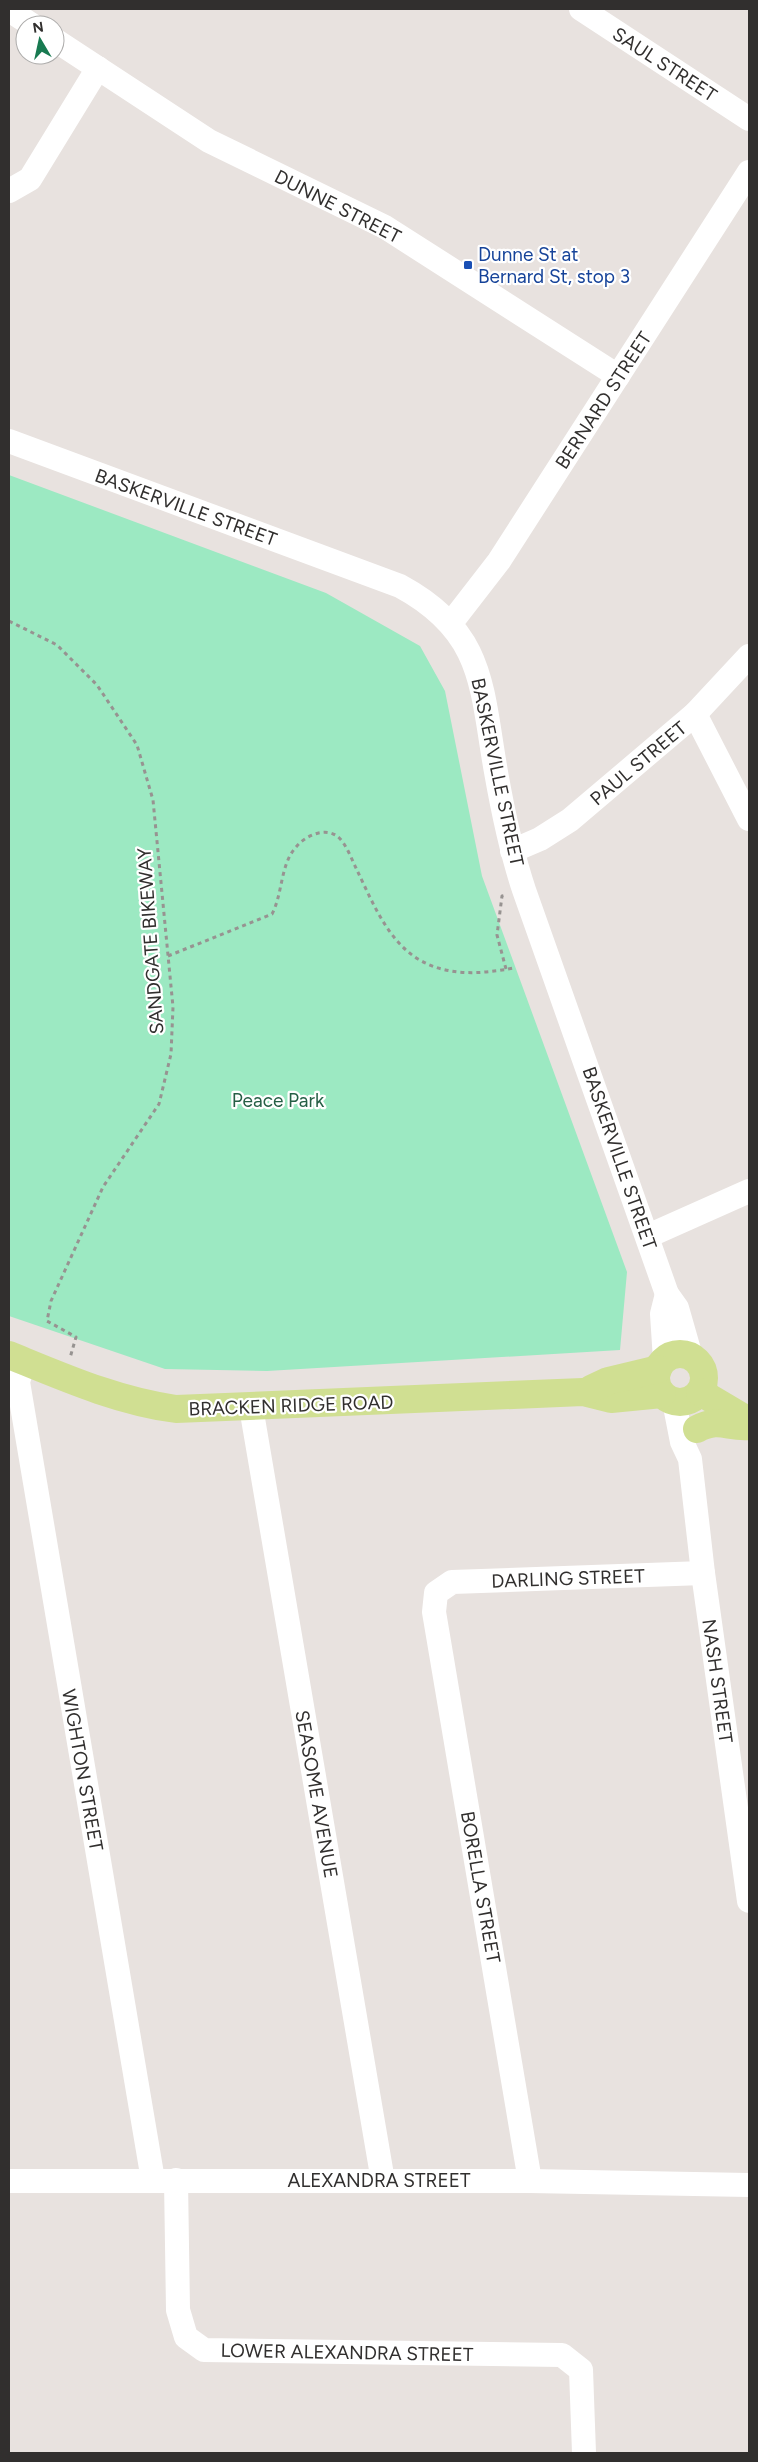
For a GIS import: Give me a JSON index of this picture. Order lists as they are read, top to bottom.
{
  "streets": {
    "main road": ["BRACKEN RIDGE ROAD"],
    "street": [
      "SAUL STREET",
      "DUNNE STREET",
      "BERNARD STREET",
      "BASKERVILLE STREET",
      "PAUL STREET",
      "DARLING STREET",
      "NASH STREET",
      "WIGHTON STREET",
      "SEASOME AVENUE",
      "BORELLA STREET",
      "ALEXANDRA STREET",
      "LOWER ALEXANDRA STREET"
    ],
    "path": ["SANDGATE BIKEWAY"]
  },
  "crossings": [
    ["DUNNE STREET", "BERNARD STREET"],
    ["BERNARD STREET", "BASKERVILLE STREET"],
    ["BASKERVILLE STREET", "PAUL STREET"],
    ["BASKERVILLE STREET", "BRACKEN RIDGE ROAD"],
    ["BASKERVILLE STREET", "NASH STREET"],
    ["BRACKEN RIDGE ROAD", "NASH STREET"],
    ["BRACKEN RIDGE ROAD", "WIGHTON STREET"],
    ["BRACKEN RIDGE ROAD", "SEASOME AVENUE"],
    ["DARLING STREET", "NASH STREET"],
    ["DARLING STREET", "BORELLA STREET"],
    ["WIGHTON STREET", "ALEXANDRA STREET"],
    ["WIGHTON STREET", "LOWER ALEXANDRA STREET"],
    ["SEASOME AVENUE", "ALEXANDRA STREET"],
    ["BORELLA STREET", "ALEXANDRA STREET"],
    ["ALEXANDRA STREET", "LOWER ALEXANDRA STREET"]
  ],
  "parks": ["Peace Park"],
  "places": {
    "transit": ["Dunne St at Bernard St, stop 3"]
  },
  "north": "top"
}
